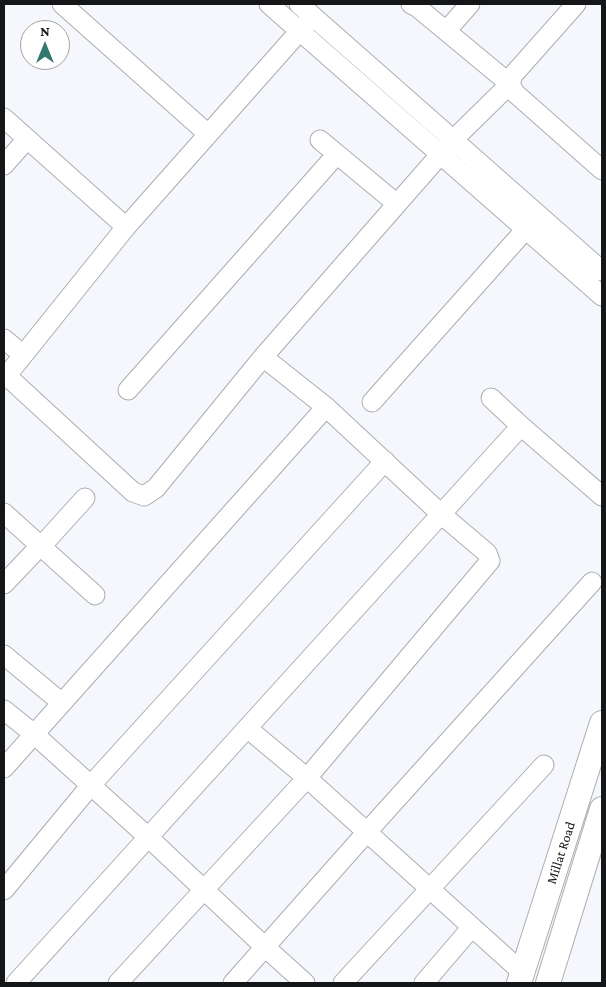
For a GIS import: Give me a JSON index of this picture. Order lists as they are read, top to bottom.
{
  "streets": {
    "main road": ["Millat Road"]
  },
  "north": "top"
}
